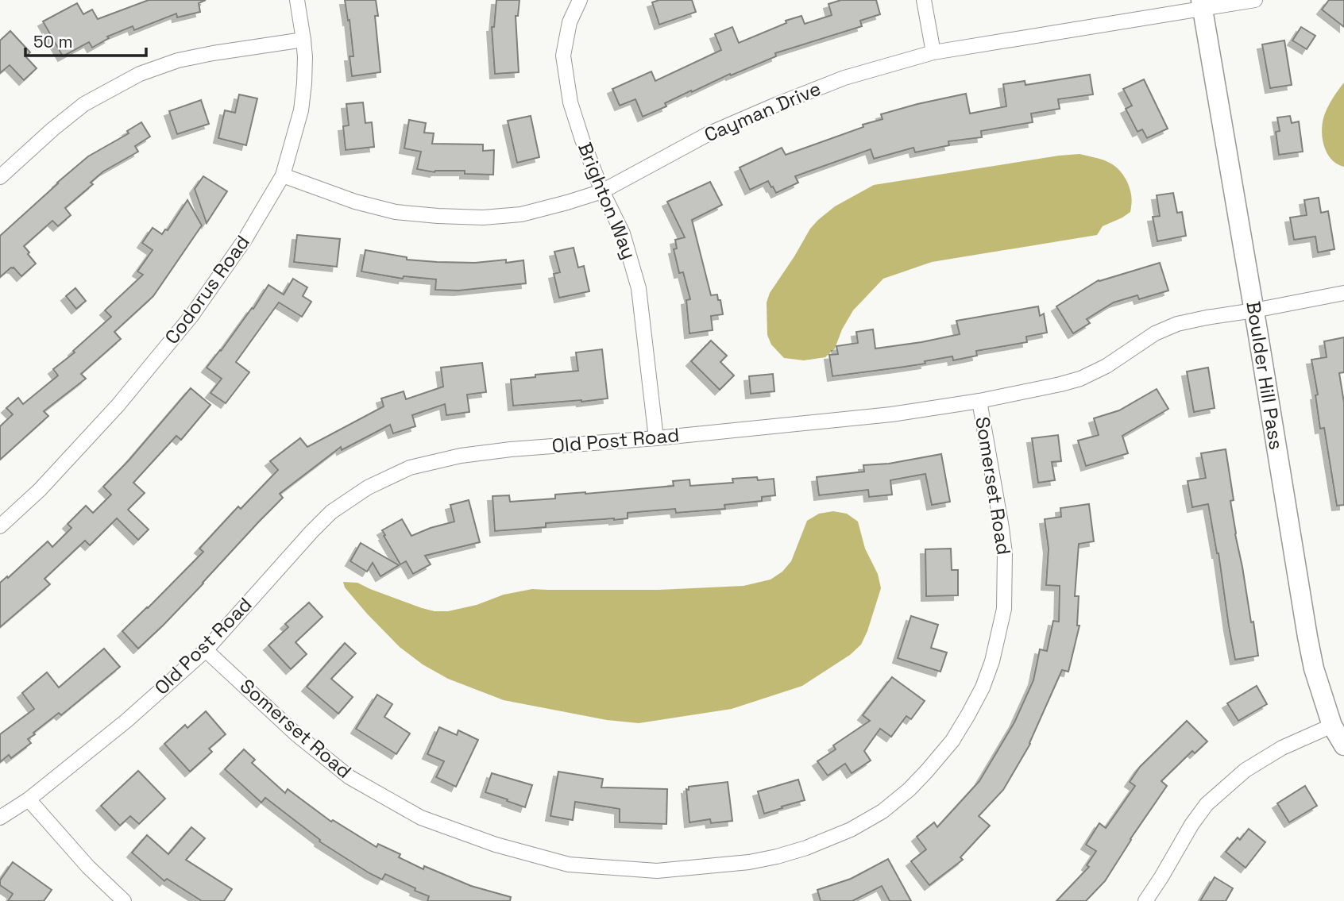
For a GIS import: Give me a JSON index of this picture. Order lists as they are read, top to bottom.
{
  "streets": {
    "street": [
      "Cayman Drive",
      "Brighton Way",
      "Codorus Road",
      "Boulder Hill Pass",
      "Old Post Road",
      "Somerset Road"
    ]
  },
  "crossings": [
    ["Cayman Drive", "Brighton Way"],
    ["Cayman Drive", "Codorus Road"],
    ["Cayman Drive", "Boulder Hill Pass"],
    ["Brighton Way", "Old Post Road"],
    ["Boulder Hill Pass", "Old Post Road"],
    ["Old Post Road", "Somerset Road"]
  ],
  "scale_bar": "50 m"
}
